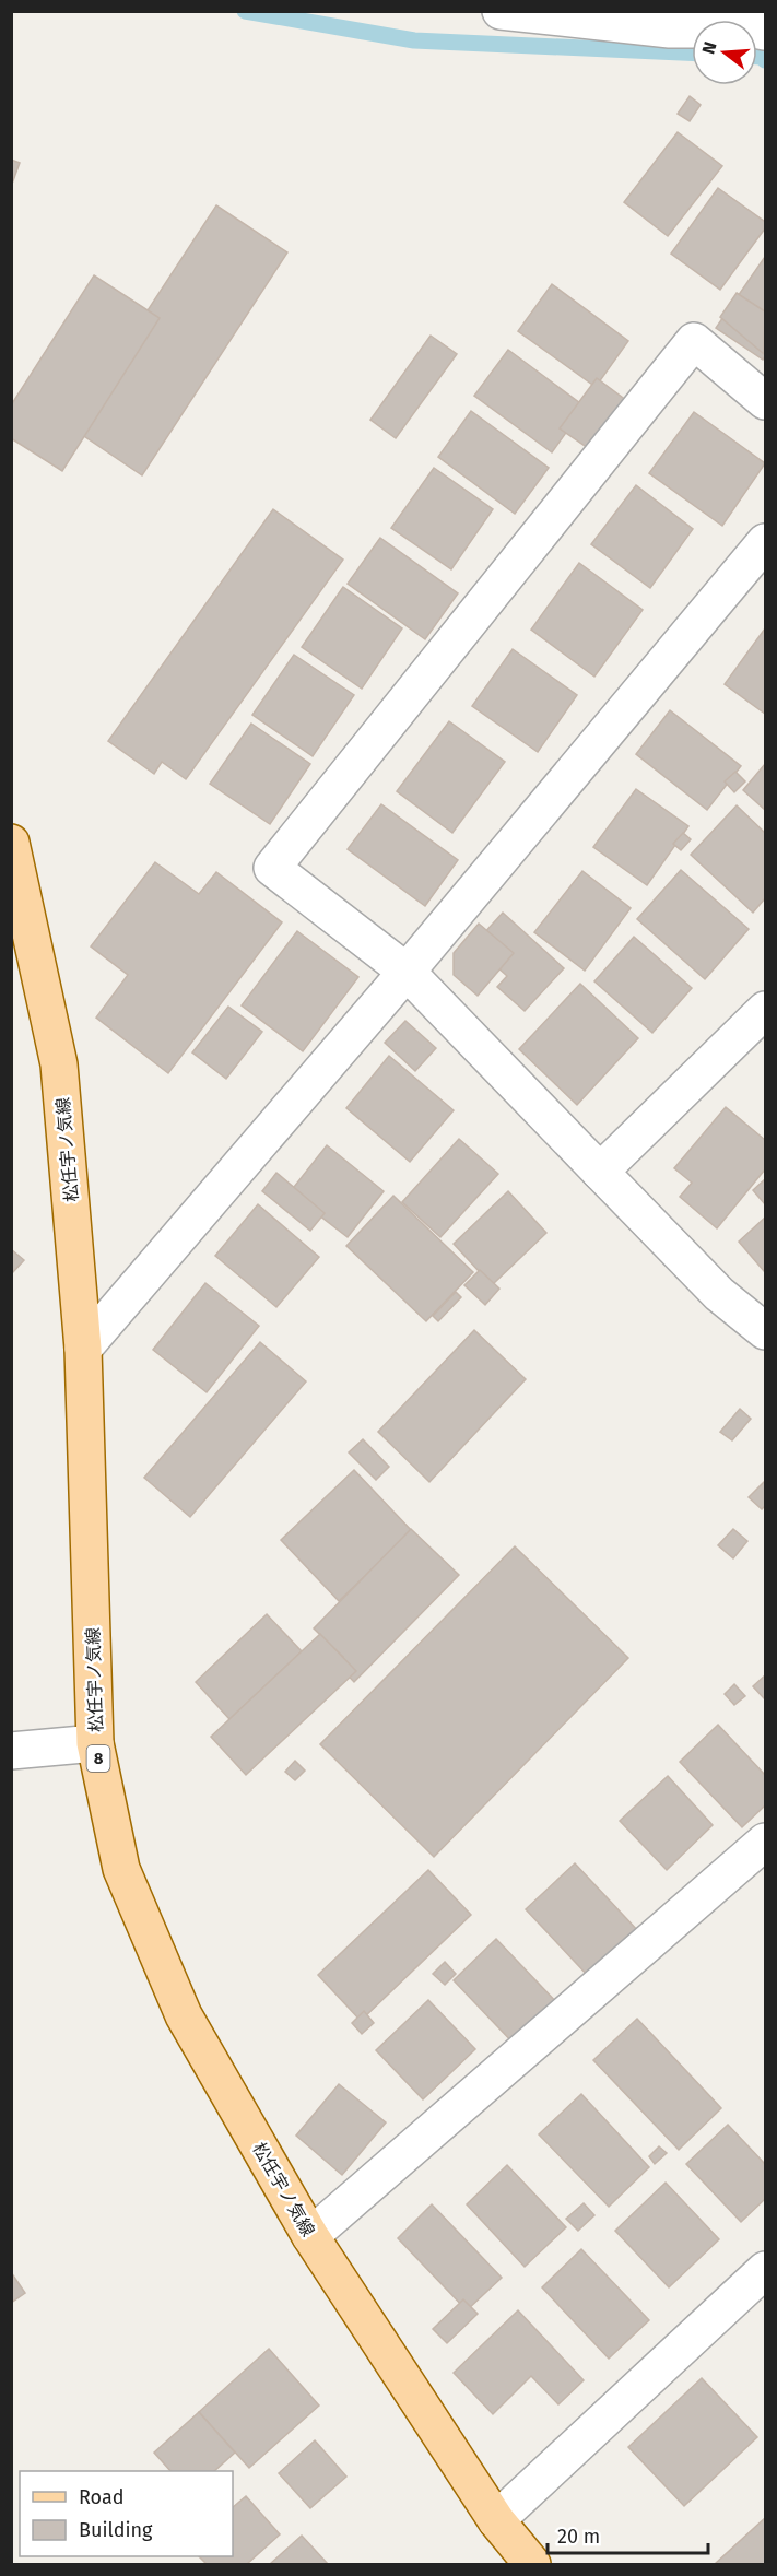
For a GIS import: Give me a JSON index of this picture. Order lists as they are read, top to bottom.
{
  "streets": {
    "main road": ["松任宇ノ気線", "8"]
  },
  "legend": ["Road", "Building"],
  "scale_bar": "20 m",
  "north": "left"
}
